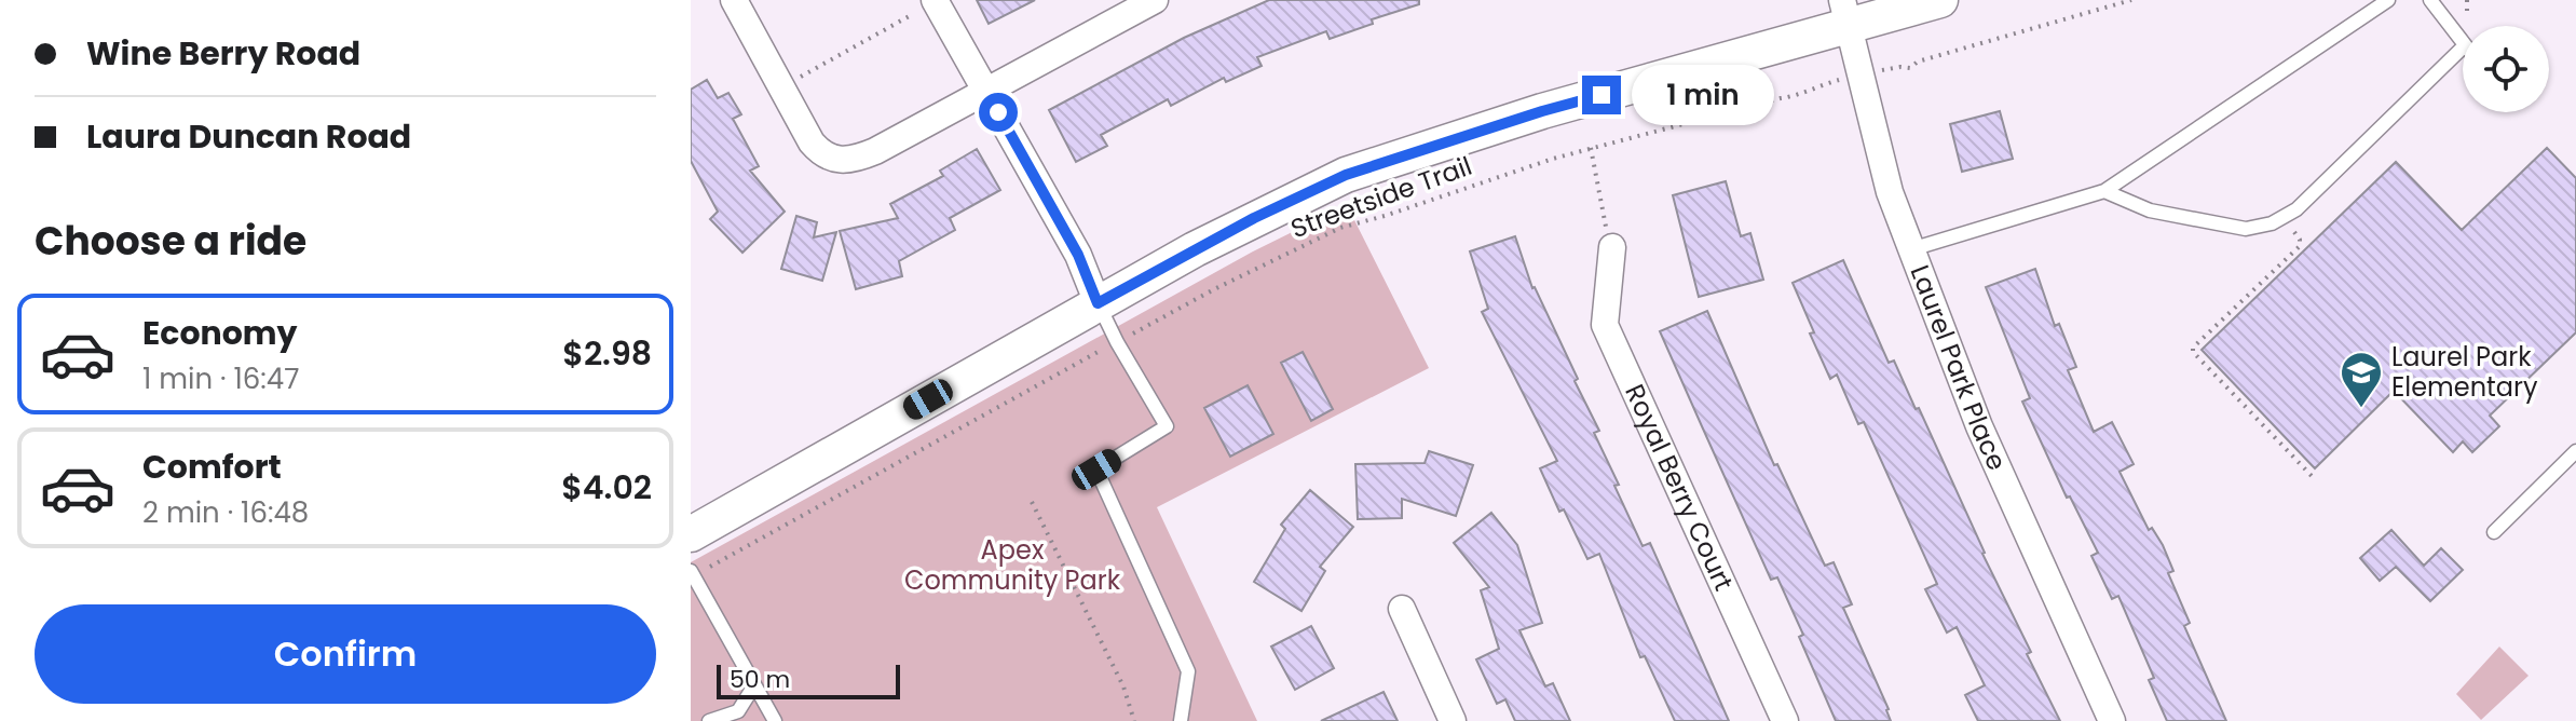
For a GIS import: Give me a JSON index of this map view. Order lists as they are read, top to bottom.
{
  "streets": {
    "street": ["Laurel Park Place", "Royal Berry Court"],
    "path": ["Streetside Trail"]
  },
  "parks": ["Apex Community Park"],
  "places": {
    "school or university": ["Laurel Park Elementary"]
  },
  "scale_bar": "50 m",
  "page": {
    "banner": ["Wine Berry Road", "Laura Duncan Road"],
    "bubble": "1 min",
    "heading": "Choose a ride",
    "list": [
      {
        "name": "Economy",
        "note": "1 min · 16:47",
        "value": "$2.98"
      },
      {
        "name": "Comfort",
        "note": "2 min · 16:48",
        "value": "$4.02"
      }
    ],
    "buttons": "Confirm",
    "scale": "50 m"
  }
}
